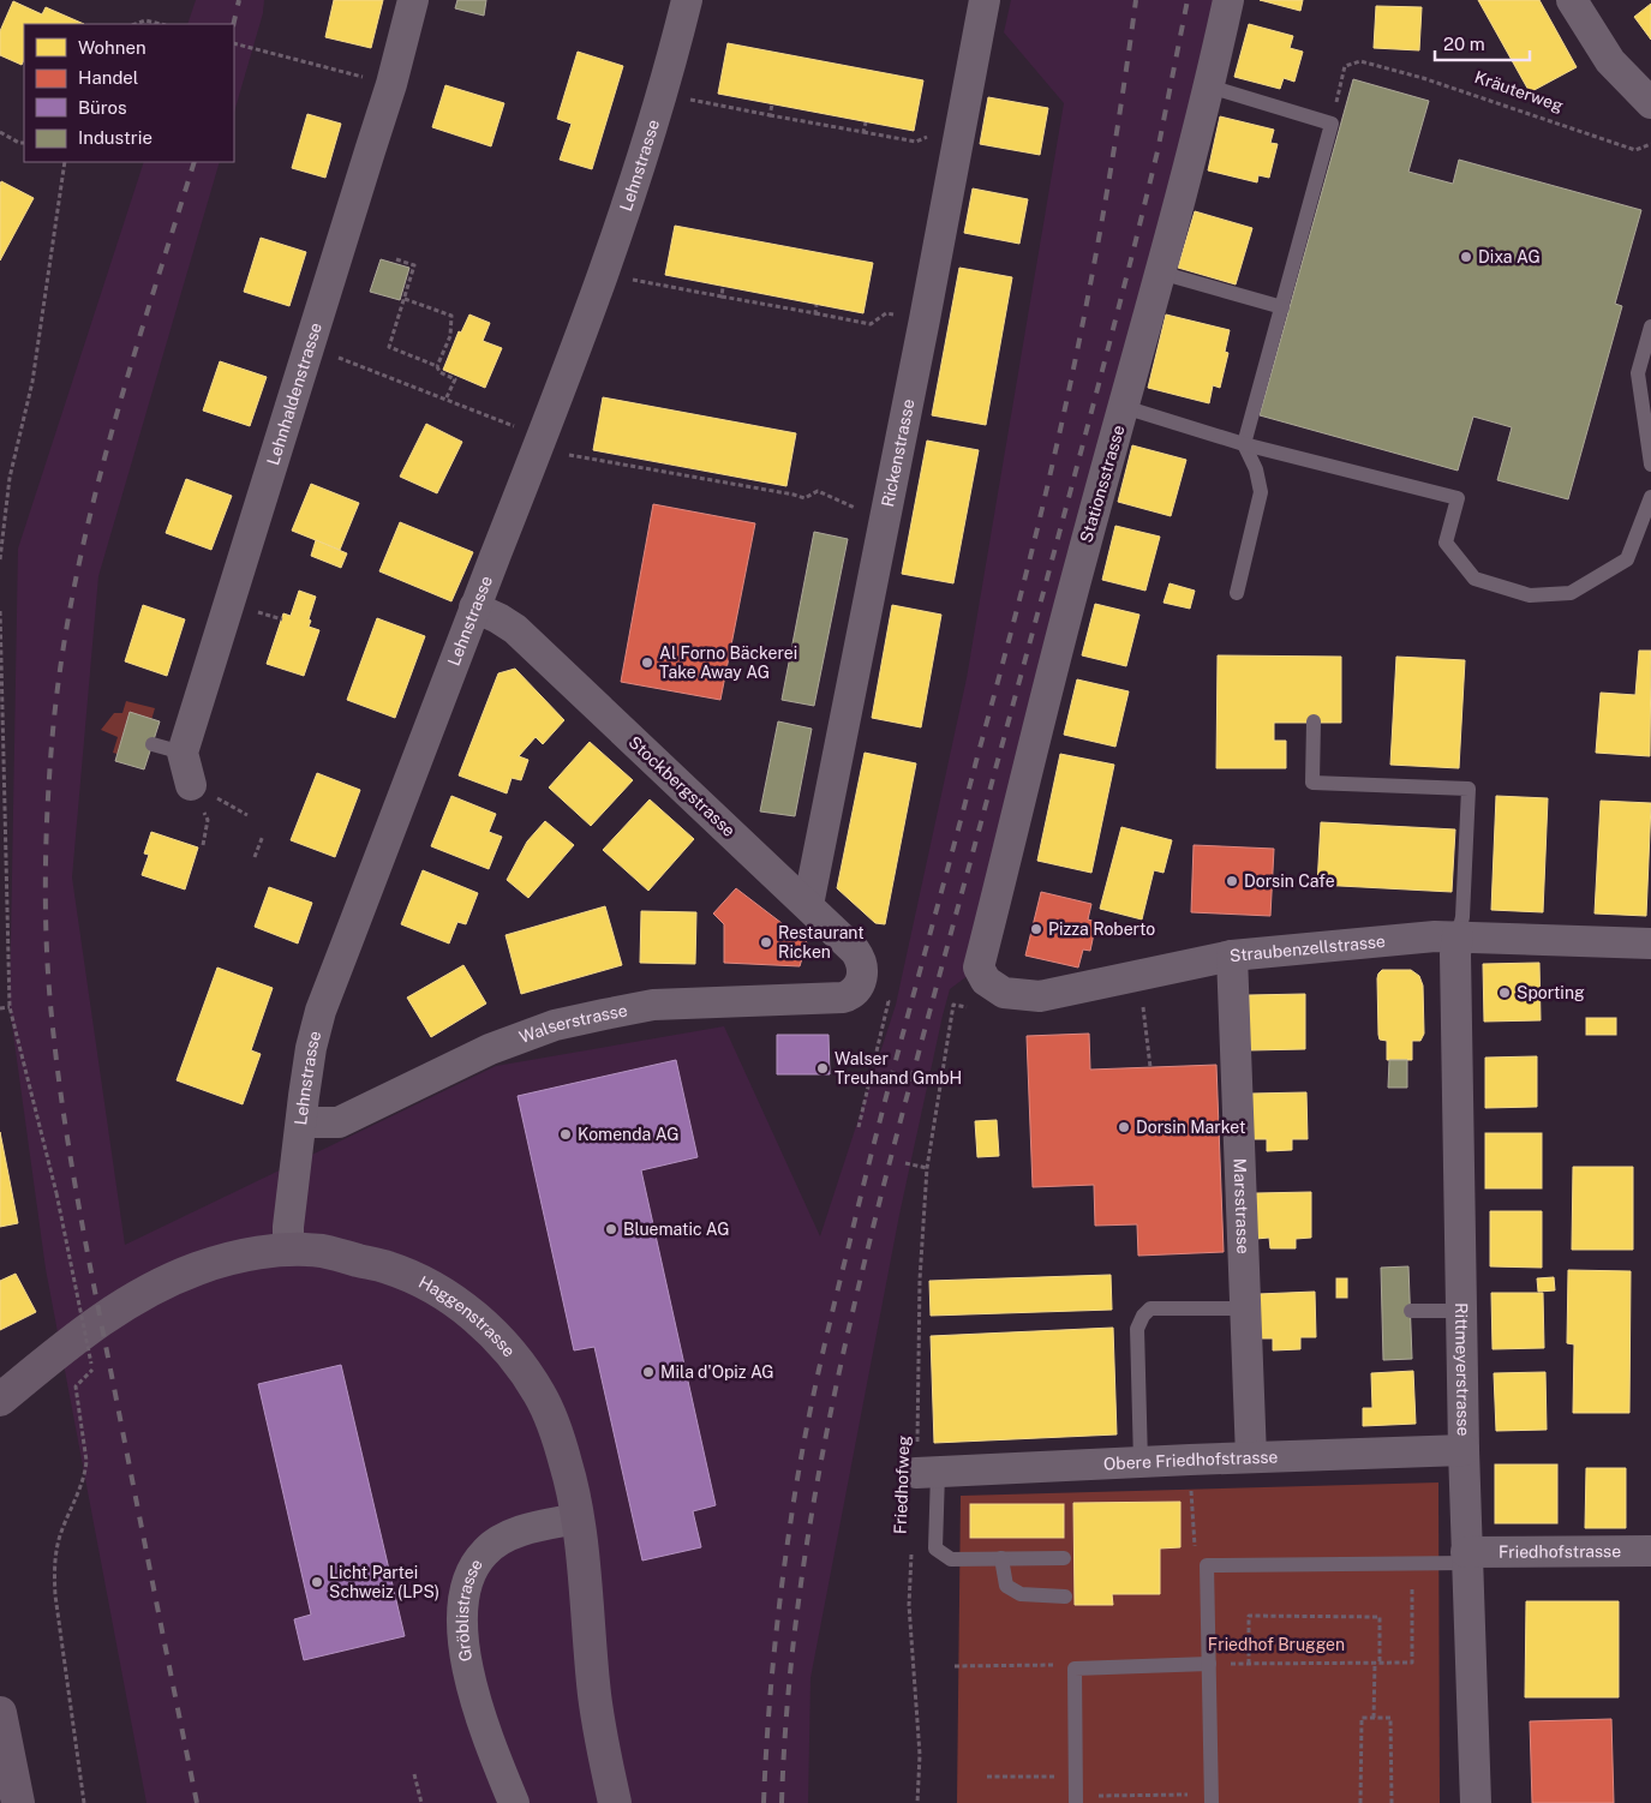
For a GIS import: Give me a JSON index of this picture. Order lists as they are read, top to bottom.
{
  "streets": {
    "street": [
      "Lehnstrasse",
      "Lehnhaldenstrasse",
      "Rickenstrasse",
      "Stationsstrasse",
      "Stockbergstrasse",
      "Straubenzellstrasse",
      "Walserstrasse",
      "Marsstrasse",
      "Haggenstrasse",
      "Rittmeyerstrasse",
      "Obere Friedhofstrasse",
      "Friedhofstrasse",
      "Gröblistrasse"
    ],
    "path": ["Kräuterweg", "Friedhofweg"]
  },
  "crossings": [
    ["Lehnstrasse", "Stockbergstrasse"],
    ["Lehnstrasse", "Walserstrasse"],
    ["Lehnstrasse", "Haggenstrasse"],
    ["Rickenstrasse", "Stockbergstrasse"],
    ["Stationsstrasse", "Straubenzellstrasse"],
    ["Stockbergstrasse", "Walserstrasse"],
    ["Straubenzellstrasse", "Marsstrasse"],
    ["Straubenzellstrasse", "Rittmeyerstrasse"],
    ["Marsstrasse", "Obere Friedhofstrasse"],
    ["Haggenstrasse", "Gröblistrasse"],
    ["Rittmeyerstrasse", "Obere Friedhofstrasse"],
    ["Rittmeyerstrasse", "Friedhofstrasse"],
    ["Obere Friedhofstrasse", "Friedhofweg"]
  ],
  "parks": ["Friedhof Bruggen"],
  "places": [
    "Dixa AG",
    "Al Forno Bäckerei Take Away AG",
    "Dorsin Cafe",
    "Pizza Roberto",
    "Restaurant Ricken",
    "Sporting",
    "Walser Treuhand GmbH",
    "Dorsin Market",
    "Komenda AG",
    "Bluematic AG",
    "Mila d'Opiz AG",
    "Licht Partei Schweiz (LPS)"
  ],
  "legend": [
    "Wohnen",
    "Handel",
    "Büros",
    "Industrie"
  ],
  "scale_bar": "20 m"
}
